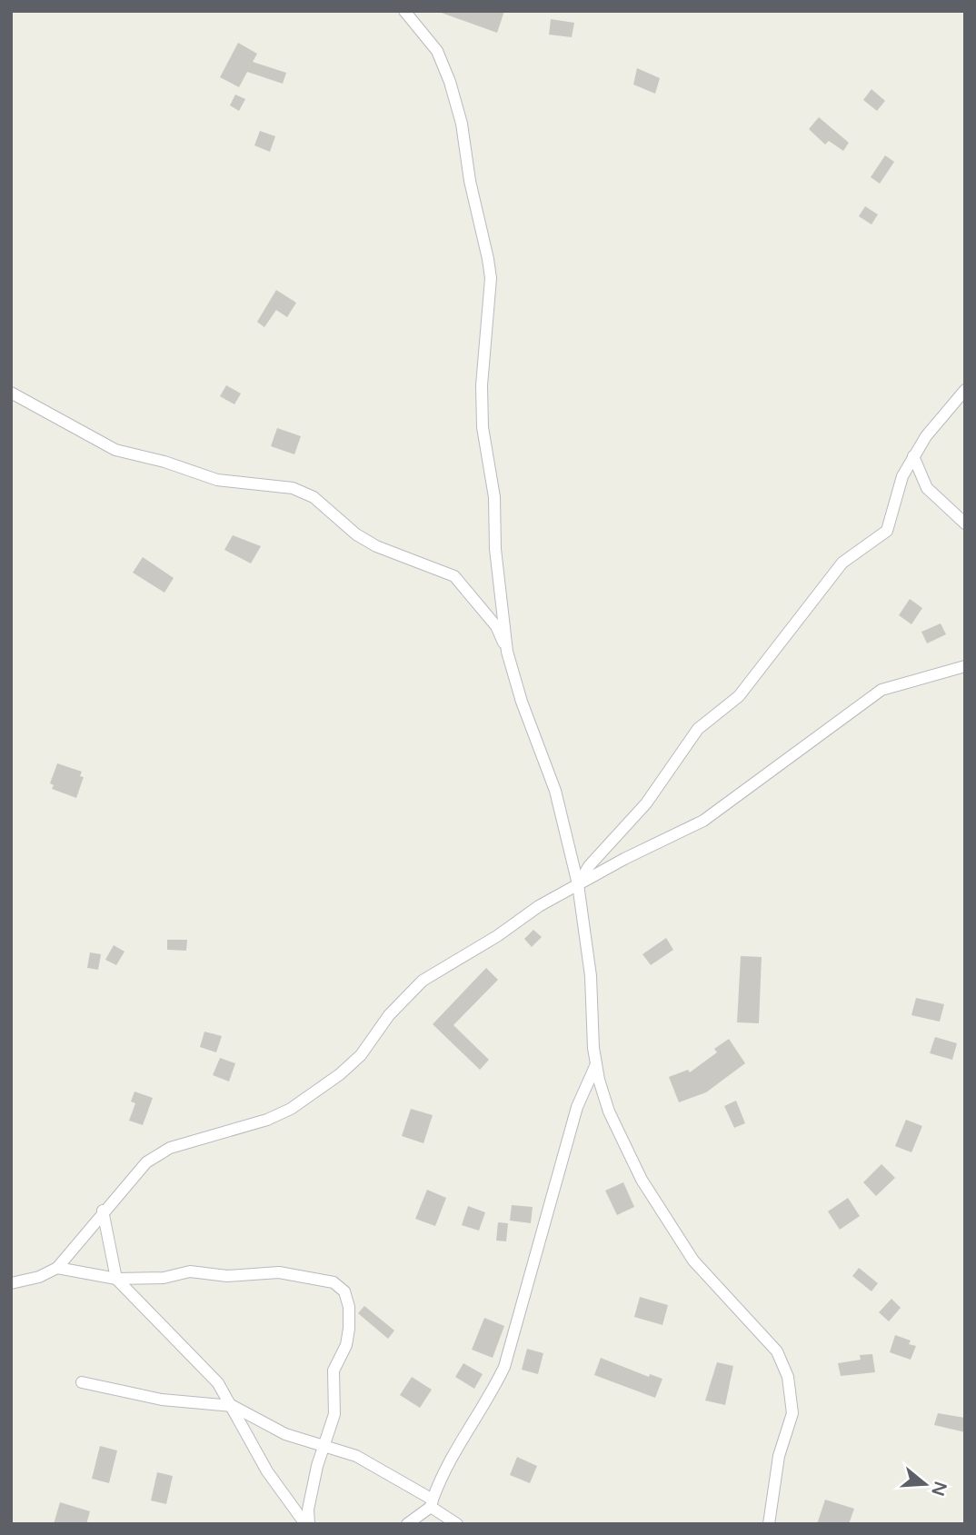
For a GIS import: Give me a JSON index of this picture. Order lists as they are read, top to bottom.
{
  "north": "right"
}
